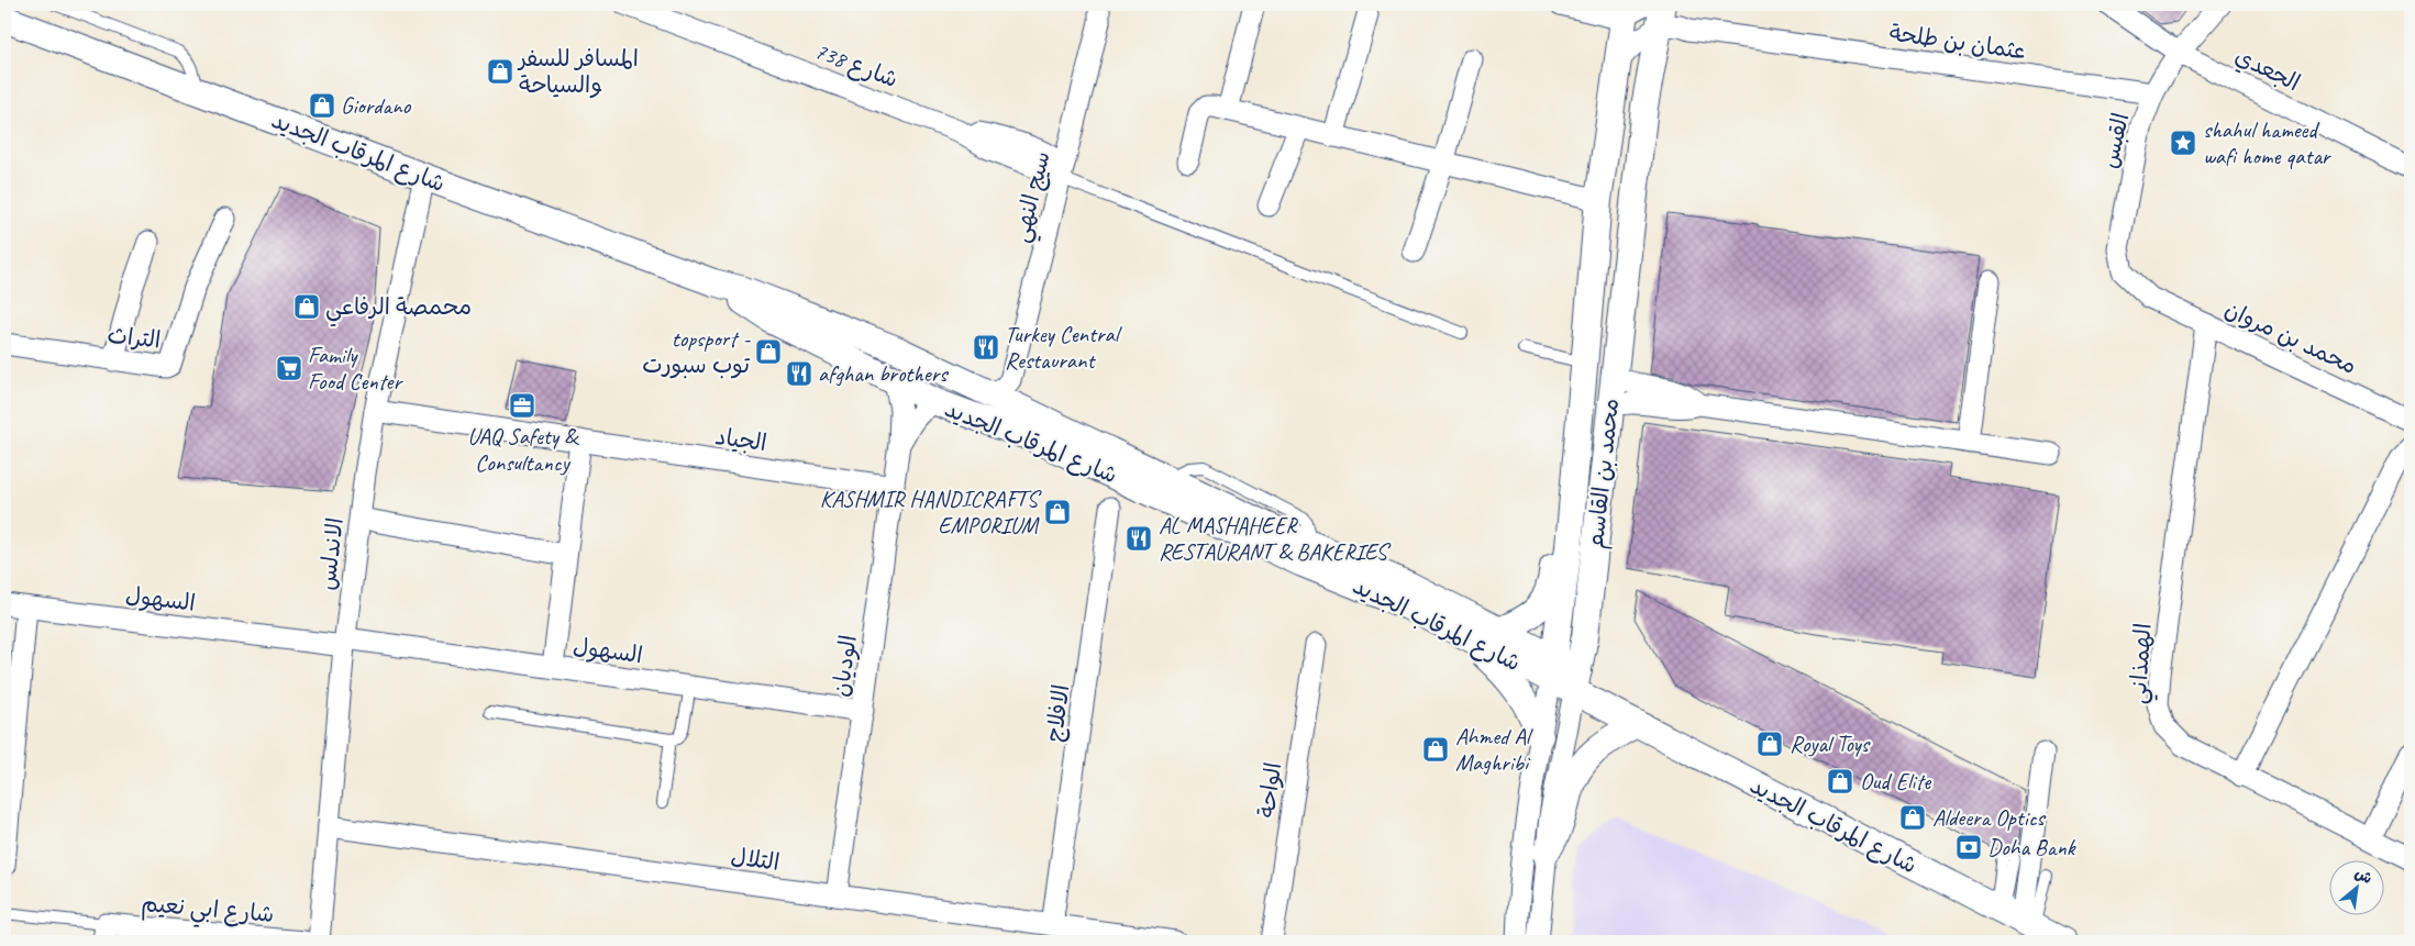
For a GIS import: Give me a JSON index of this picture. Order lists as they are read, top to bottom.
{
  "streets": {
    "street": [
      "عثمان بن طلحة",
      "شارع 738",
      "الجعدي",
      "القبس",
      "شارع المرقاب الجديد",
      "سيج النهي",
      "التراث",
      "محمد بن مروان",
      "الجياد",
      "محمد بن القاسم",
      "الاندلس",
      "السهول",
      "الهمذاني",
      "الوديان",
      "الافلاج",
      "الواحة",
      "التلال",
      "شارع ابي نعيم"
    ]
  },
  "crossings": [
    ["عثمان بن طلحة", "القبس"],
    ["عثمان بن طلحة", "محمد بن القاسم"],
    ["شارع 738", "سيج النهي"],
    ["الجعدي", "القبس"],
    ["القبس", "محمد بن مروان"],
    ["شارع المرقاب الجديد", "سيج النهي"],
    ["شارع المرقاب الجديد", "محمد بن القاسم"],
    ["شارع المرقاب الجديد", "الاندلس"],
    ["شارع المرقاب الجديد", "الوديان"],
    ["محمد بن مروان", "الهمذاني"],
    ["الجياد", "الاندلس"],
    ["الجياد", "الوديان"],
    ["الاندلس", "السهول"],
    ["الاندلس", "التلال"],
    ["السهول", "الوديان"],
    ["الوديان", "التلال"],
    ["الافلاج", "التلال"]
  ],
  "places": {
    "shop": [
      "المسافر للسفر والسياحة",
      "Giordano",
      "محمصة الرفاعي",
      "topsport - توب سبورت",
      "KASHMIR HANDICRAFTS EMPORIUM",
      "Royal Toys",
      "Ahmed Al Maghribi",
      "Oud Elite",
      "Aldeera Optics"
    ],
    "place": ["shahul hameed wafi home qatar"],
    "restaurant": ["Turkey Central Restaurant", "afghan brothers", "AL MASHAHEER RESTAURANT & BAKERIES"],
    "supermarket": ["Family Food Center"],
    "office": ["UAQ Safety & Consultancy"],
    "bank": ["Doha Bank"]
  },
  "north": "top right"
}
